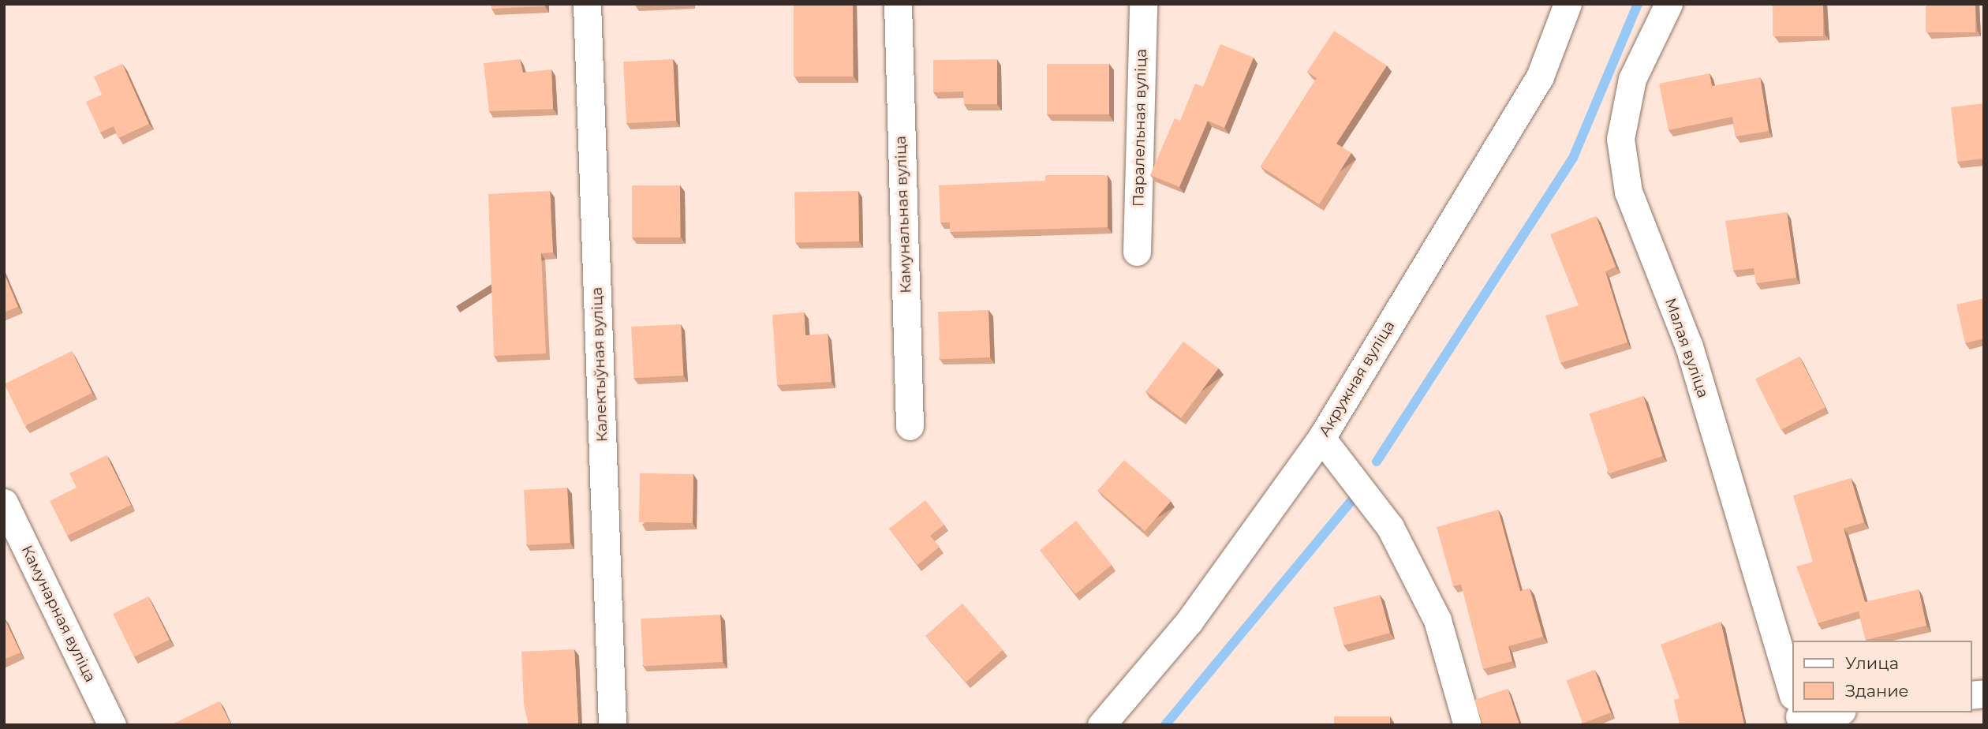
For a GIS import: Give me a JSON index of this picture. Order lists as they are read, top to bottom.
{
  "streets": {
    "street": [
      "Паралельная вуліца",
      "Камунальная вуліца",
      "Малая вуліца",
      "Калектыўная вуліца",
      "Акружная вуліца",
      "Камунарная вуліца"
    ]
  },
  "legend": ["Улица", "Здание"]
}
